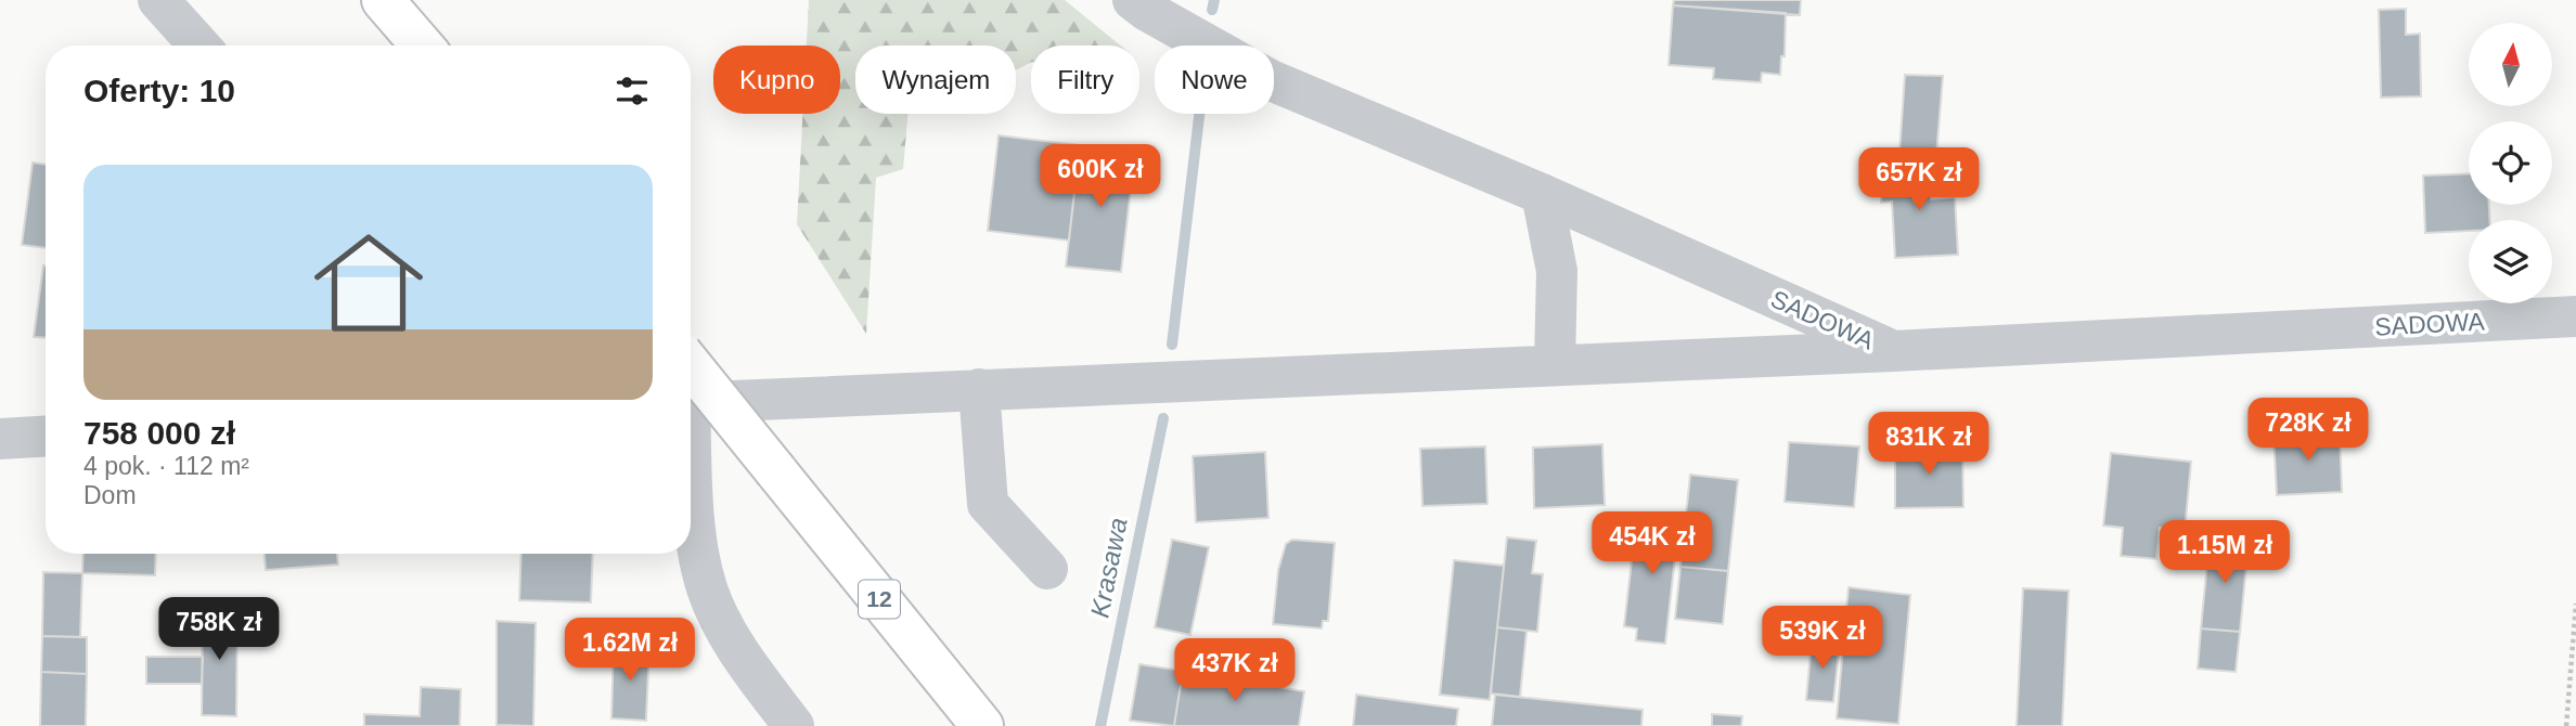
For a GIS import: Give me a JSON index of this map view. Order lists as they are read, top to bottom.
{
  "streets": {
    "highway": ["12"],
    "street": ["SADOWA"]
  },
  "water": ["Krasawa"],
  "north": "top",
  "page": {
    "chip": [
      "Kupno",
      "Wynajem",
      "Filtry",
      "Nowe"
    ],
    "heading": "Oferty: 10",
    "list": [
      {
        "name": "758 000 zł",
        "note": "4 pok. · 112 m² · Dom"
      }
    ],
    "price": [
      "600K zł",
      "657K zł",
      "728K zł",
      "831K zł",
      "454K zł",
      "1.15M zł",
      "758K zł",
      "539K zł",
      "1.62M zł",
      "437K zł"
    ]
  }
}
